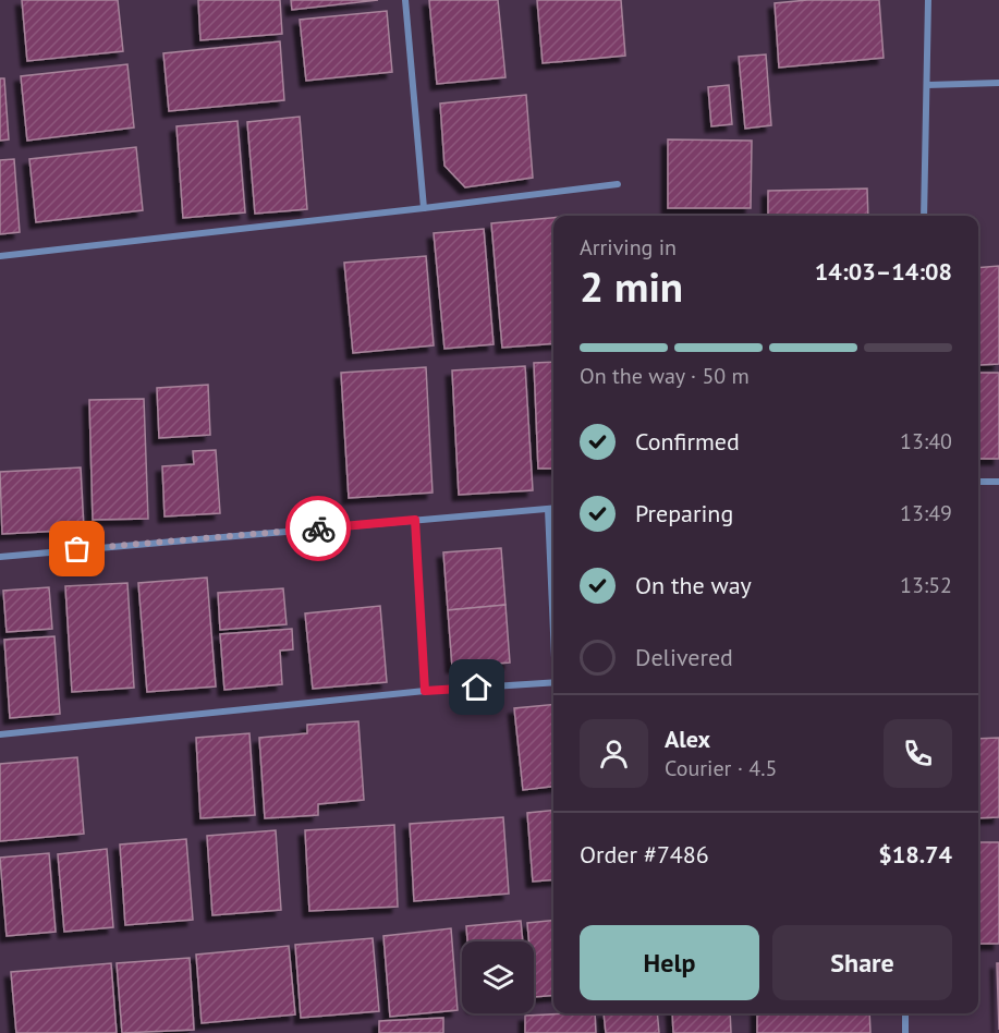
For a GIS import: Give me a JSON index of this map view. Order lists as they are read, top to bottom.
{
  "page": {
    "heading": ["2 min", "Arriving in", "14:03–14:08"],
    "panel": [
      "Alex",
      "Courier · 4.5",
      "Order #7486",
      "$18.74"
    ],
    "bar": "On the way · 50 m",
    "list": [
      ["Confirmed", "13:40"],
      ["Preparing", "13:49"],
      ["On the way", "13:52"],
      "Delivered"
    ],
    "buttons": ["Help", "Share"]
  }
}
